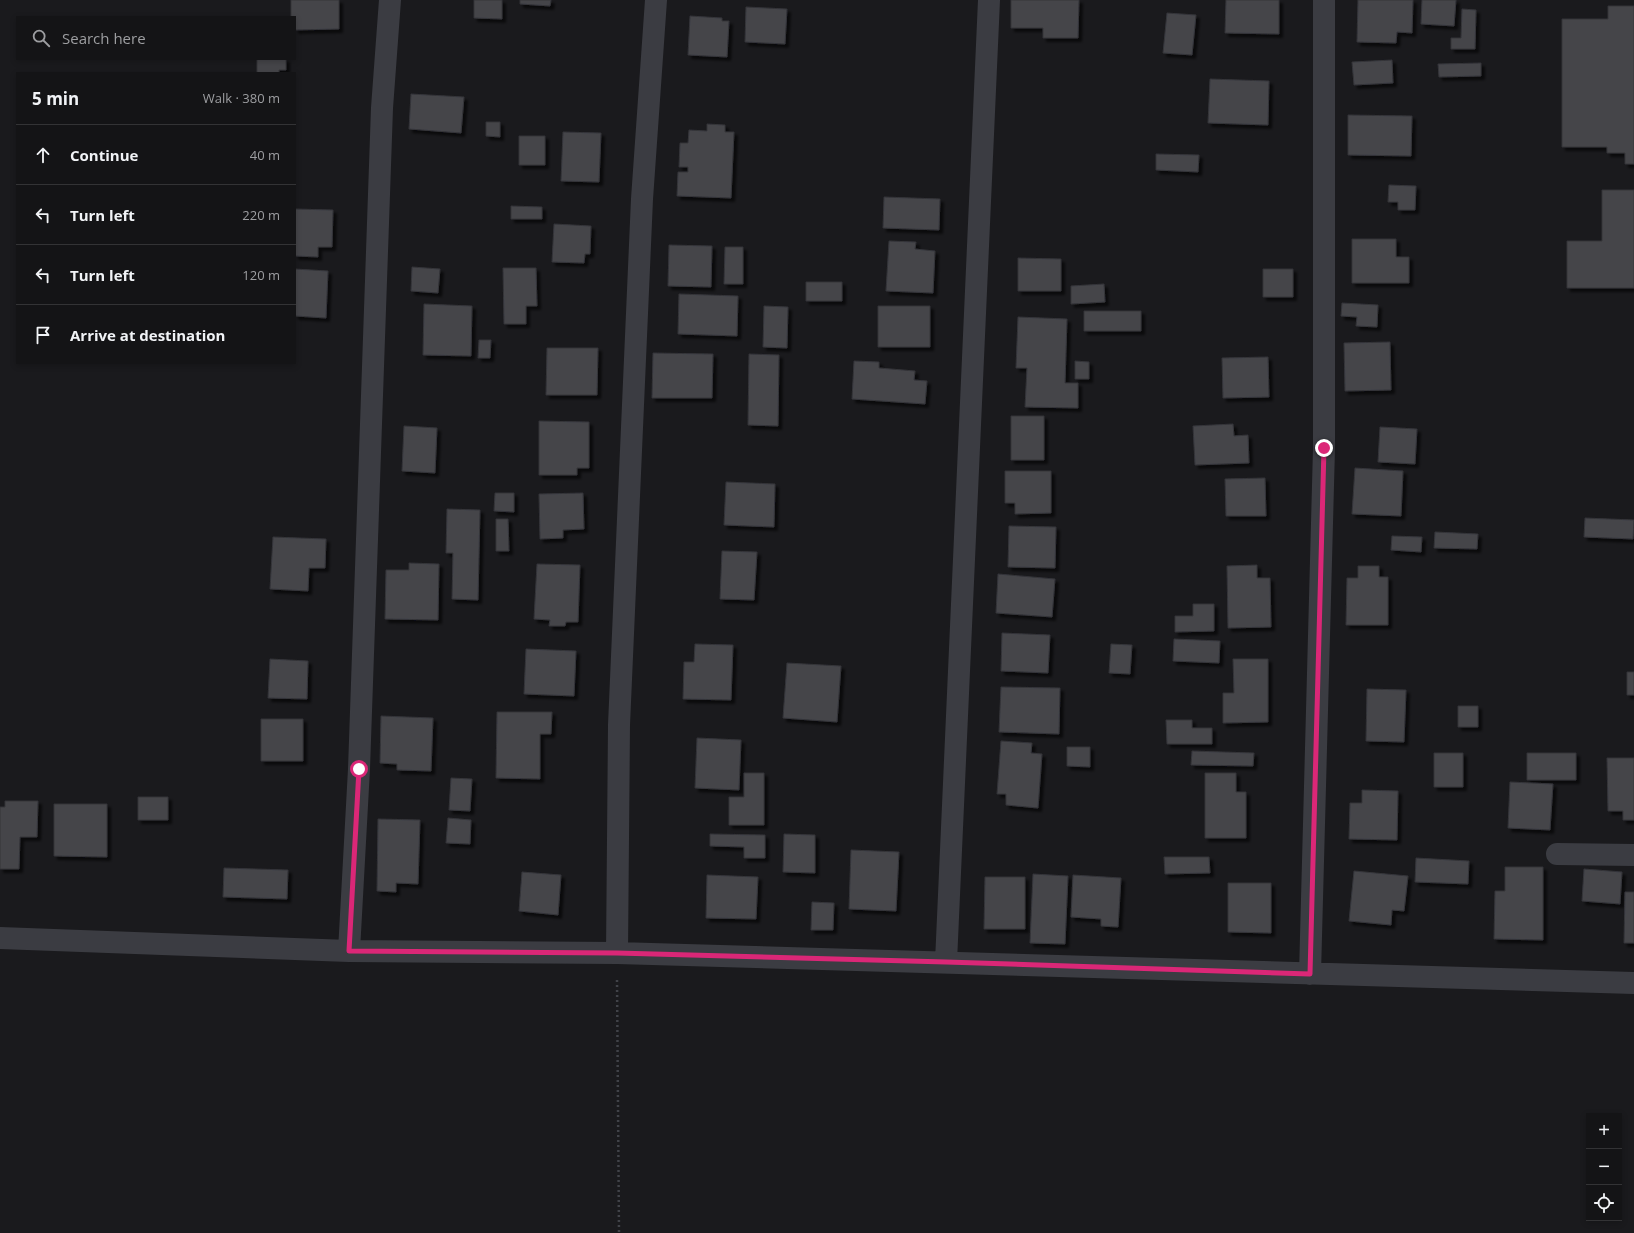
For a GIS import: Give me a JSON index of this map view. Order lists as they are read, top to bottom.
{
  "page": {
    "search": "Search here",
    "heading": ["5 min", "Walk · 380 m"],
    "list": [
      ["Continue", "40 m"],
      ["Turn left", "220 m"],
      ["Turn left", "120 m"],
      "Arrive at destination"
    ],
    "map_buttons": ["+", "−"]
  }
}
